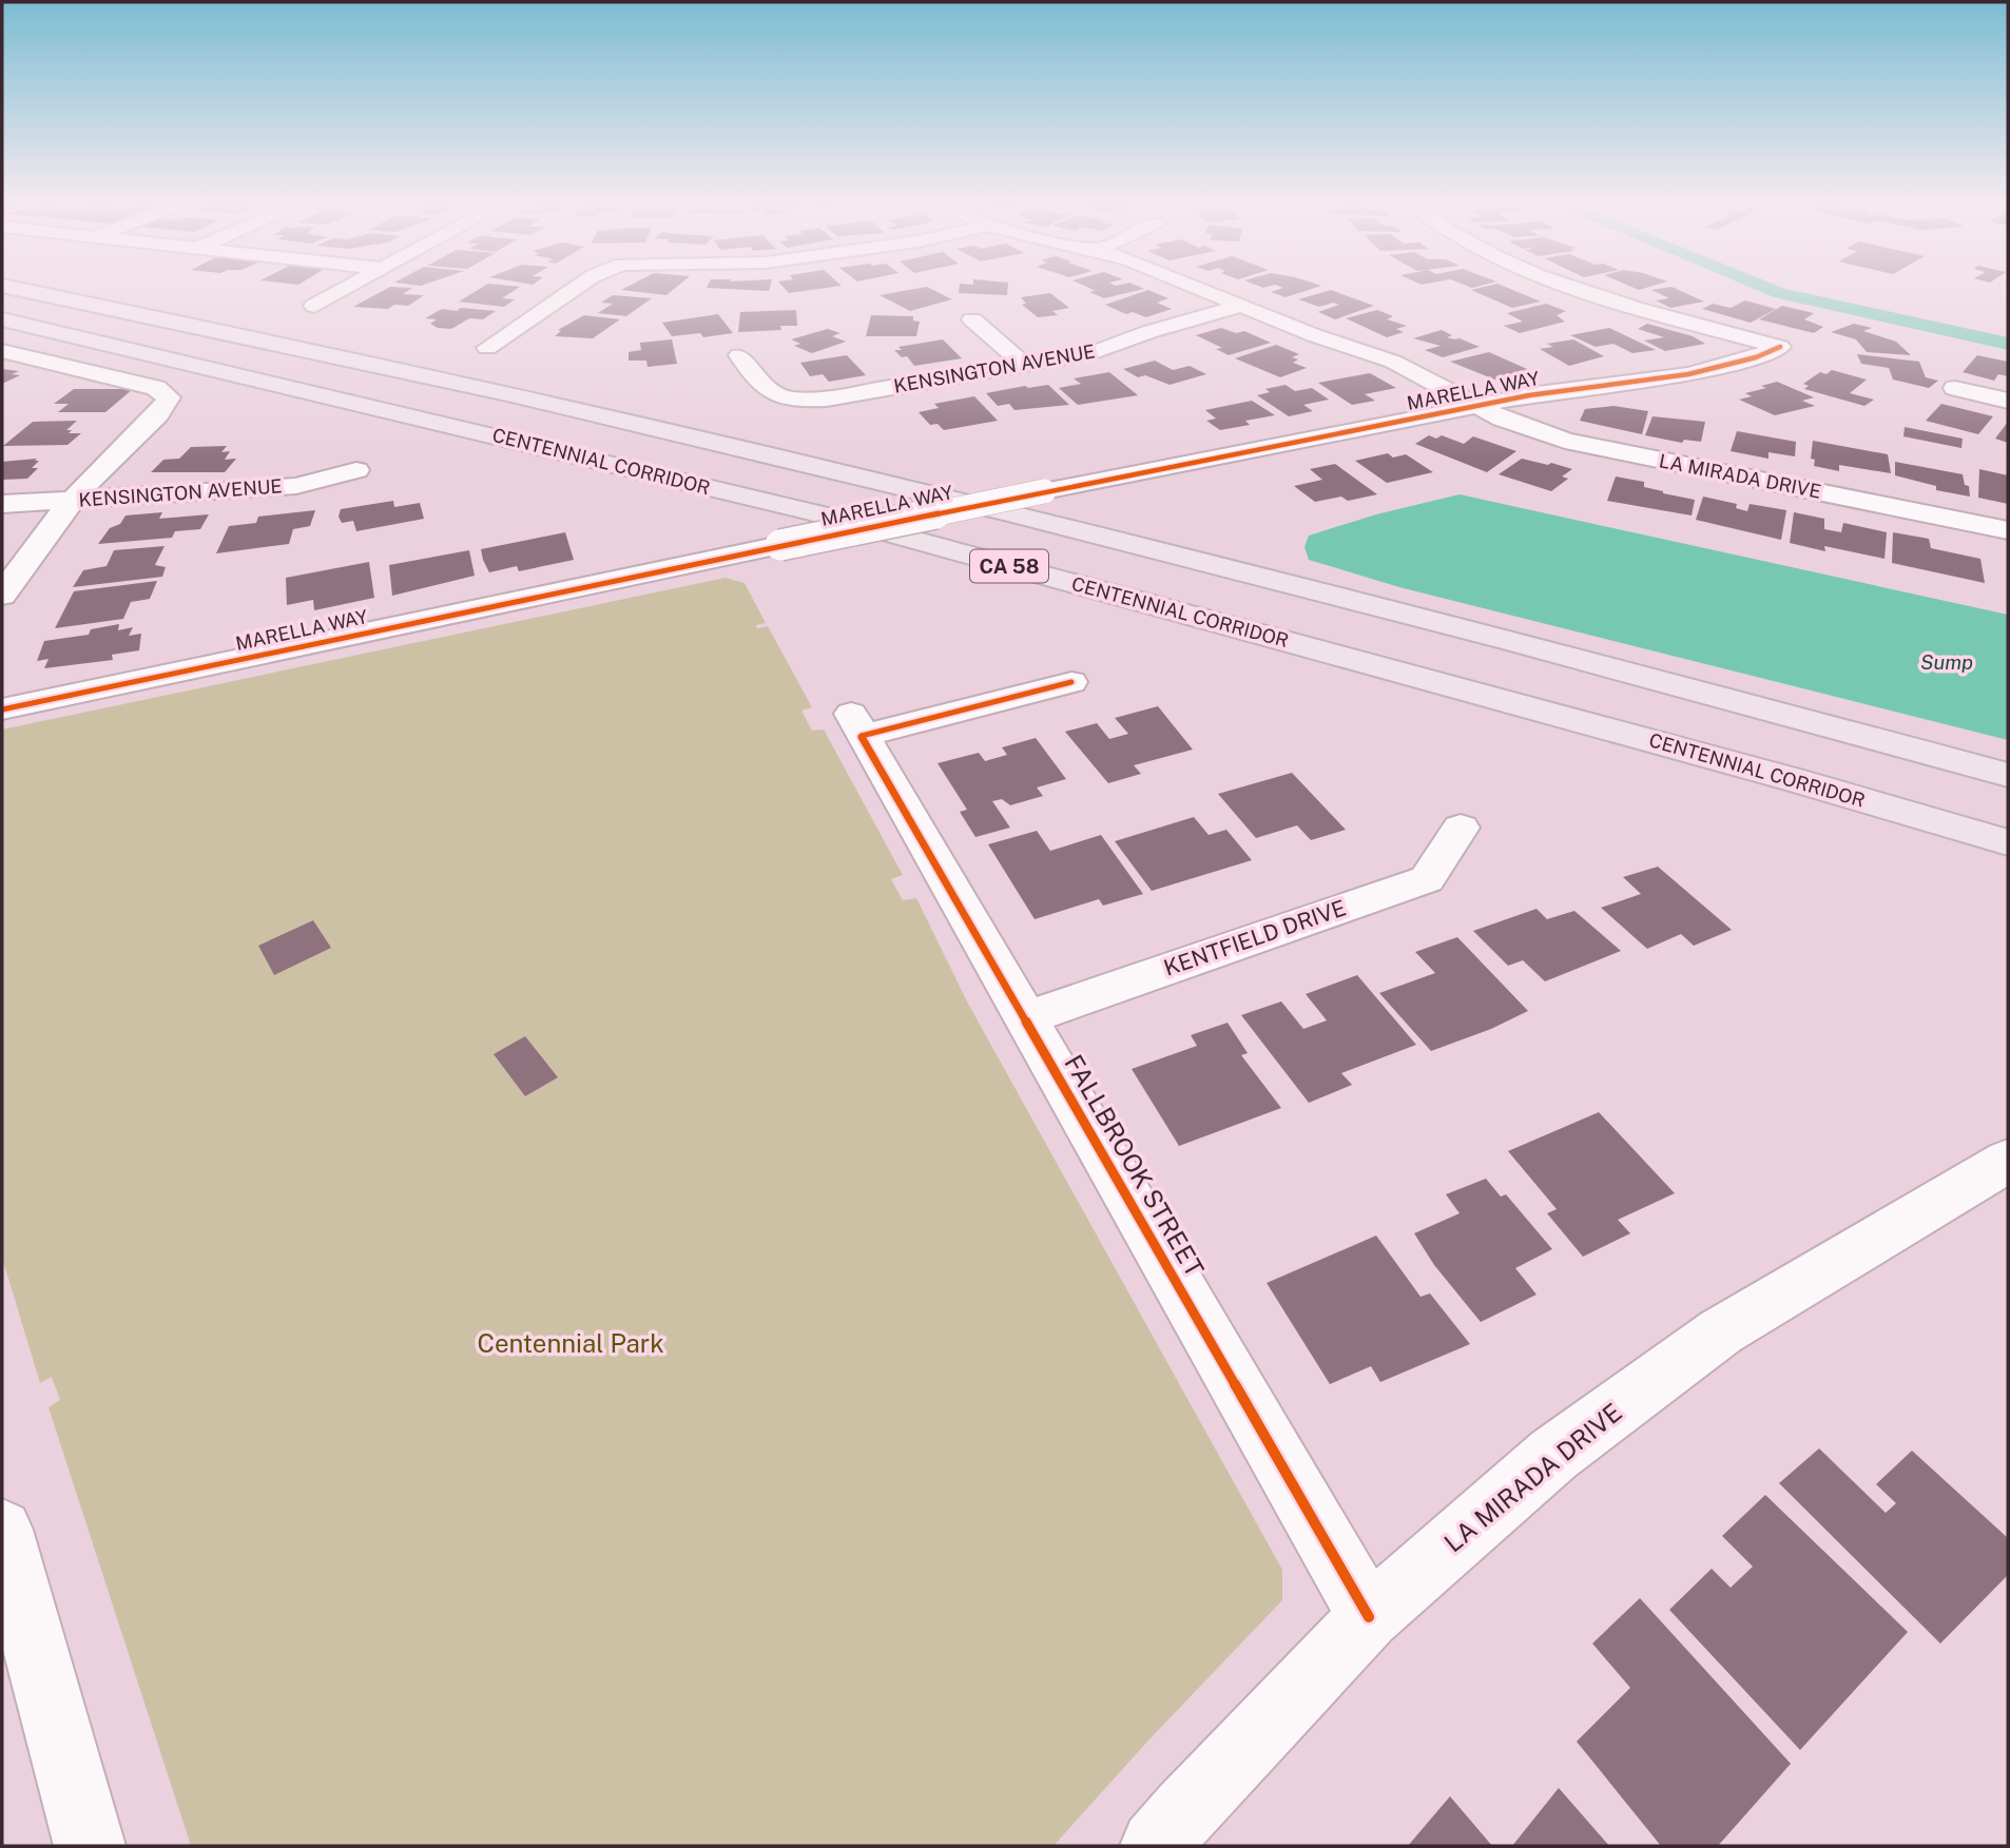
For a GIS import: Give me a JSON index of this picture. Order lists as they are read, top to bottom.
{
  "streets": {
    "highway": ["CENTENNIAL CORRIDOR", "CA 58"],
    "street": [
      "KENSINGTON AVENUE",
      "MARELLA WAY",
      "LA MIRADA DRIVE",
      "KENTFIELD DRIVE",
      "FALLBROOK STREET"
    ]
  },
  "crossings": [
    ["KENSINGTON AVENUE", "LA MIRADA DRIVE"],
    ["MARELLA WAY", "LA MIRADA DRIVE"],
    ["LA MIRADA DRIVE", "FALLBROOK STREET"],
    ["KENTFIELD DRIVE", "FALLBROOK STREET"]
  ],
  "water": ["Sump"],
  "parks": ["Centennial Park"]
}
